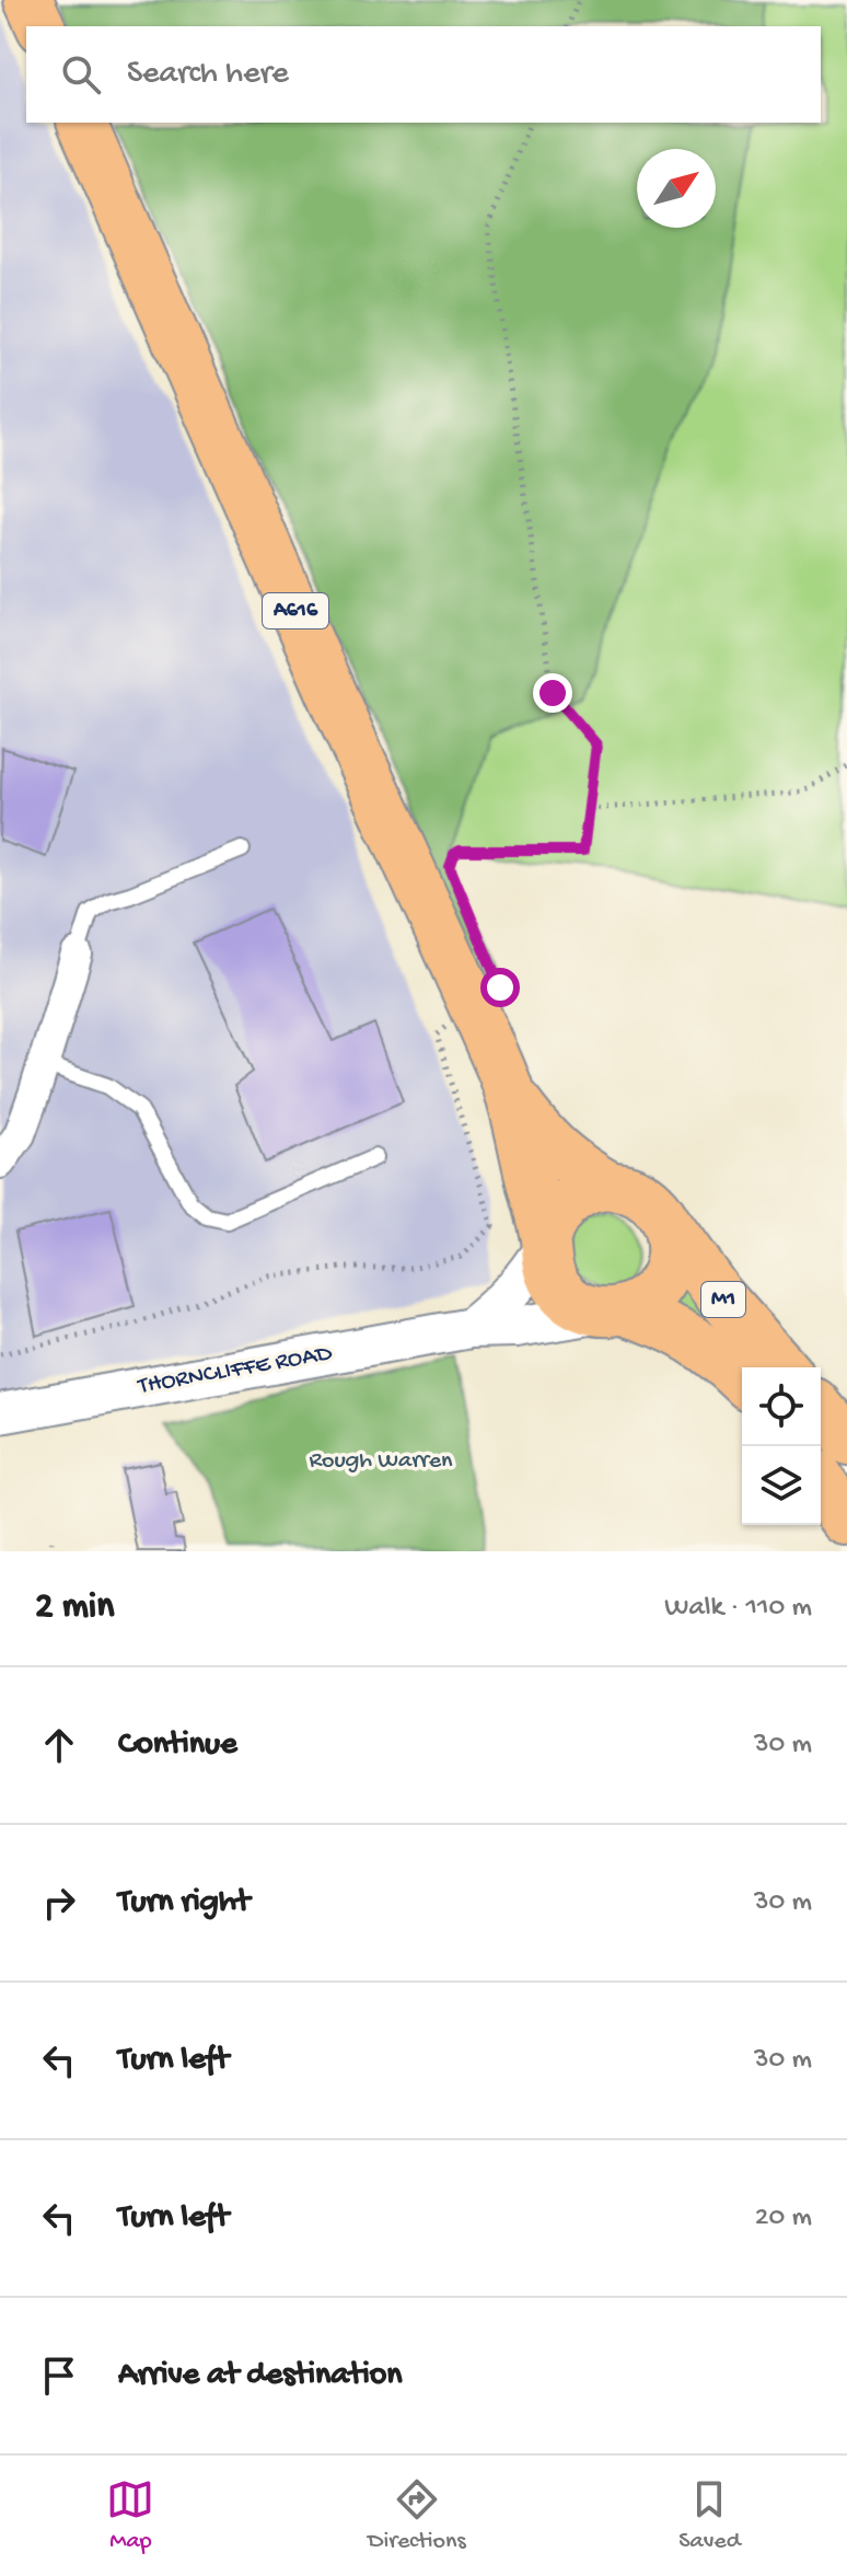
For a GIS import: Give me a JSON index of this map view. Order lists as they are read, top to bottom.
{
  "streets": {
    "highway": ["A616", "M1"],
    "street": ["THORNCLIFFE ROAD"]
  },
  "crossings": [
    ["A616", "M1"],
    ["A616", "THORNCLIFFE ROAD"],
    ["M1", "THORNCLIFFE ROAD"]
  ],
  "parks": ["Rough Warren"],
  "north": "top right",
  "page": {
    "search": "Search here",
    "heading": ["2 min", "Walk · 110 m"],
    "list": [
      ["Continue", "30 m"],
      ["Turn right", "30 m"],
      ["Turn left", "30 m"],
      ["Turn left", "20 m"],
      "Arrive at destination"
    ],
    "nav": ["Map", "Directions", "Saved"]
  }
}
